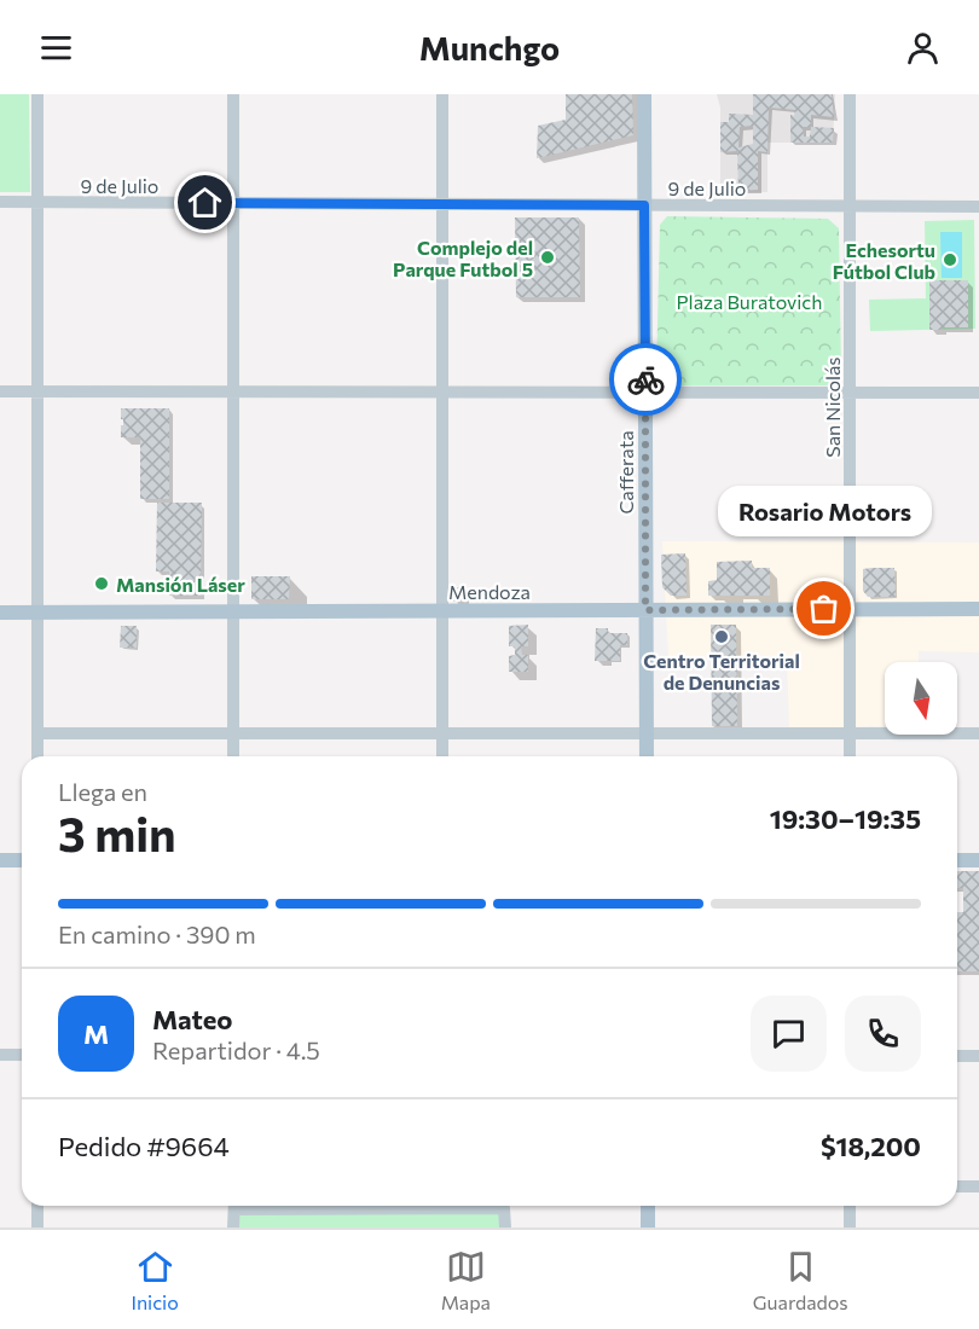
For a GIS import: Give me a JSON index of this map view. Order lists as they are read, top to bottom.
{
  "streets": {
    "main road": ["Cafferata", "Mendoza"],
    "street": ["9 de Julio", "San Nicolás"]
  },
  "crossings": [
    ["9 de Julio", "San Nicolás"],
    ["9 de Julio", "Cafferata"],
    ["San Nicolás", "Mendoza"],
    ["Cafferata", "Mendoza"]
  ],
  "parks": ["Plaza Buratovich"],
  "places": [
    "Complejo del Parque Futbol 5",
    "Echesortu Fútbol Club",
    "Mansión Láser",
    "Rosario Motors",
    "Centro Territorial de Denuncias"
  ],
  "north": "bottom",
  "page": {
    "header": "Munchgo",
    "bubble": "Rosario Motors",
    "heading": ["3 min", "Llega en", "19:30–19:35"],
    "panel": [
      "Mateo",
      "Repartidor · 4.5",
      "Pedido #9664",
      "$18,200"
    ],
    "bar": "En camino · 390 m",
    "round": "M",
    "tabs": ["Inicio", "Mapa", "Guardados"]
  }
}
